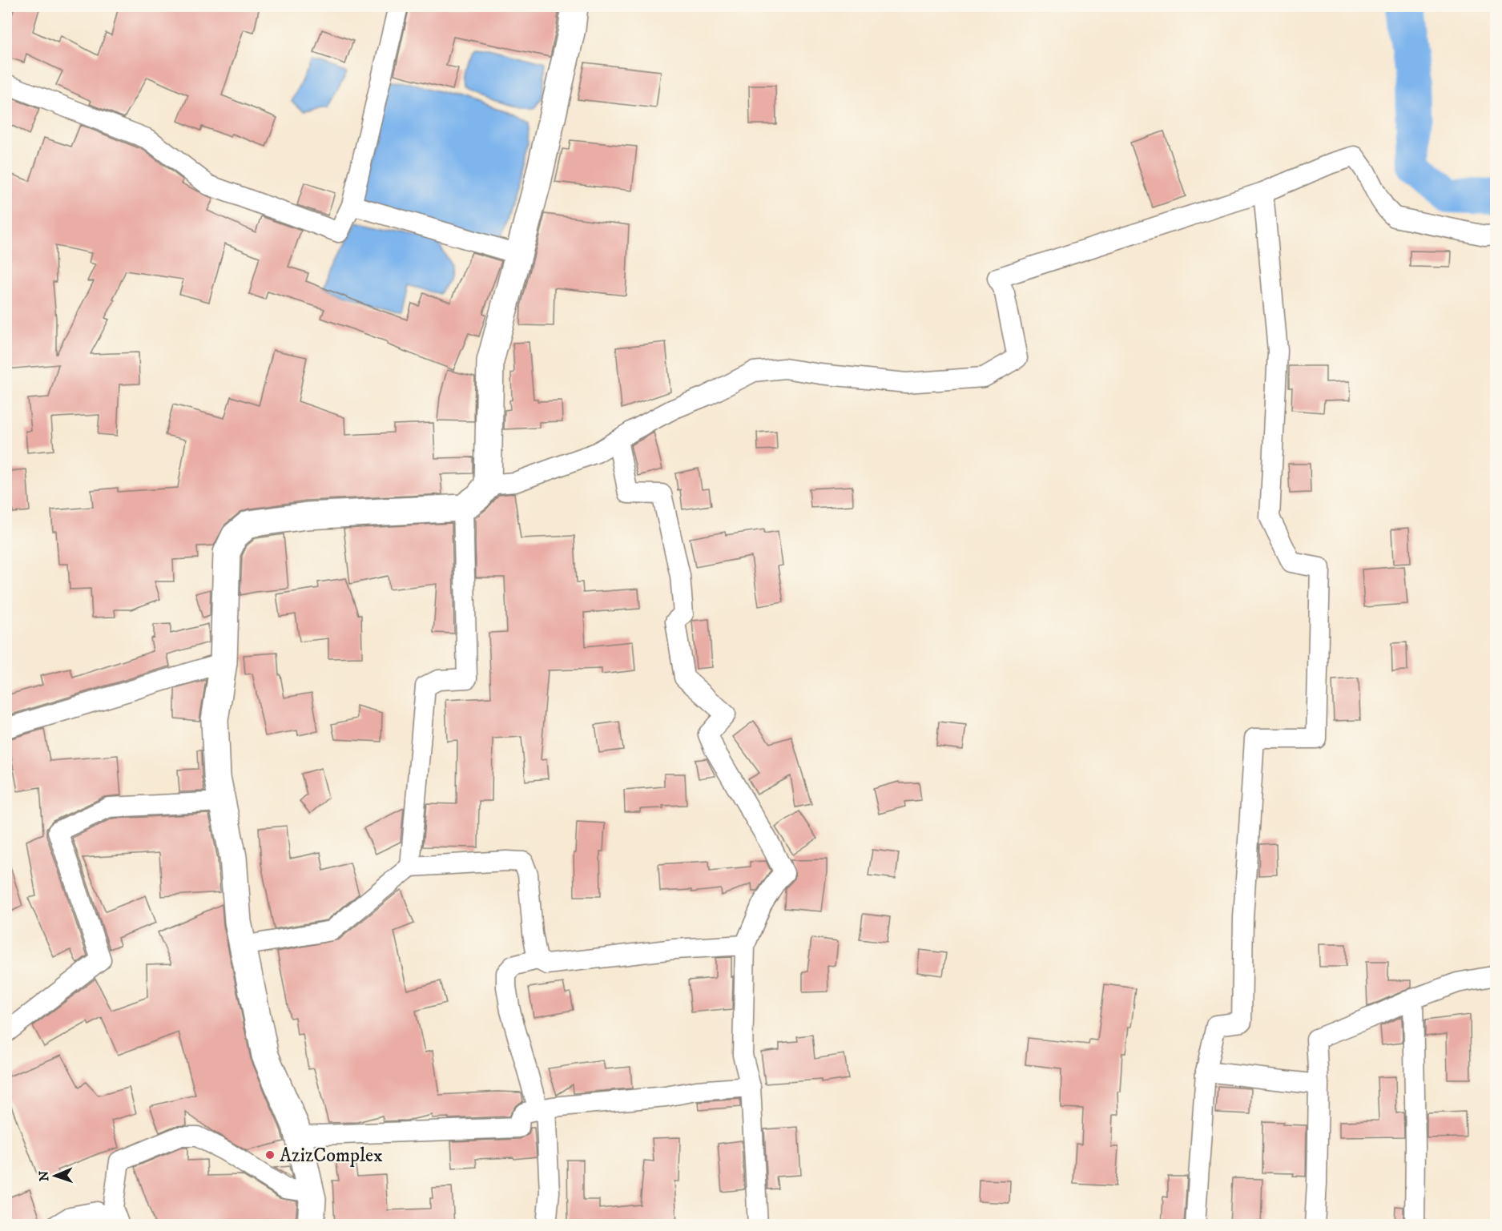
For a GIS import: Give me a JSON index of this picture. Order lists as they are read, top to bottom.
{
  "places": ["AzizComplex"],
  "north": "left"
}
